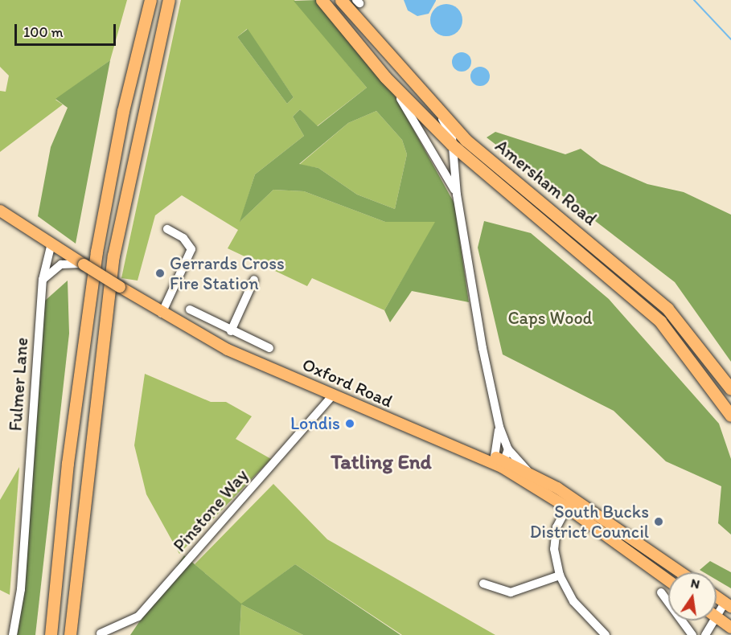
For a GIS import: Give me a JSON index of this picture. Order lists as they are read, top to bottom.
{
  "streets": {
    "highway": ["Amersham Road"],
    "main road": ["Oxford Road"],
    "street": ["Fulmer Lane", "Pinstone Way"]
  },
  "crossings": [
    ["Oxford Road", "Fulmer Lane"],
    ["Oxford Road", "Pinstone Way"]
  ],
  "districts": ["Tatling End"],
  "parks": ["Caps Wood"],
  "places": ["Gerrards Cross Fire Station", "Londis", "South Bucks District Council"],
  "scale_bar": "100 m",
  "north": "top"
}
